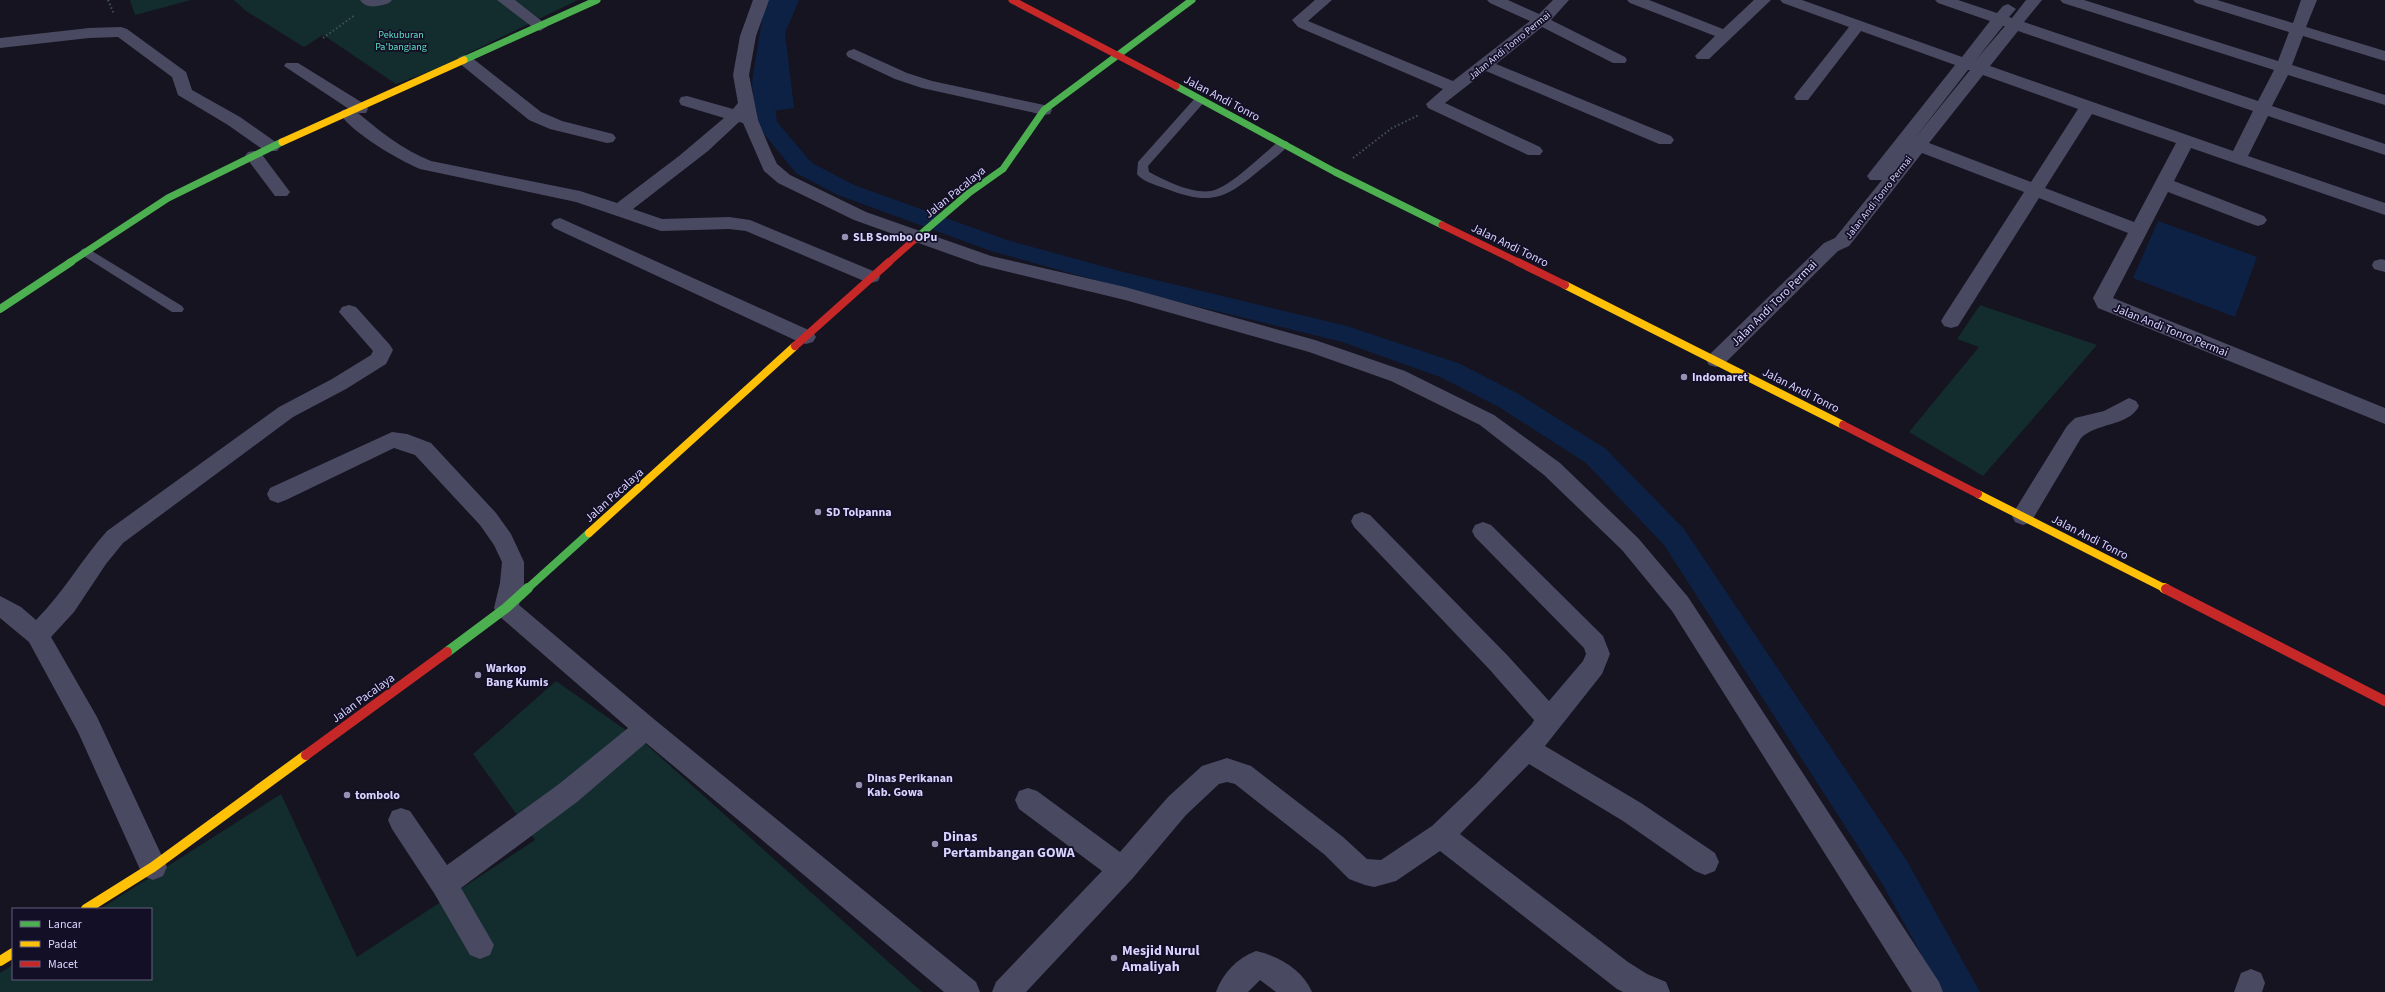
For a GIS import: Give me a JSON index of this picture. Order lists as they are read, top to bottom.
{
  "streets": {
    "street": [
      "Jalan Andi Tonro Permai",
      "Jalan Andi Tonro",
      "Jalan Pacalaya",
      "Jalan Andi Toro Permai"
    ]
  },
  "crossings": [
    ["Jalan Andi Tonro Permai", "Jalan Andi Toro Permai"],
    ["Jalan Andi Tonro", "Jalan Pacalaya"],
    ["Jalan Andi Tonro", "Jalan Andi Toro Permai"]
  ],
  "parks": ["Pekuburan Pa'bangiang"],
  "places": [
    "SLB Sombo OPu",
    "Indomaret",
    "SD Tolpanna",
    "Warkop Bang Kumis",
    "Dinas Perikanan Kab. Gowa",
    "tombolo",
    "Dinas Pertambangan GOWA",
    "Mesjid Nurul Amaliyah"
  ],
  "legend": ["Lancar", "Padat", "Macet"]
}
